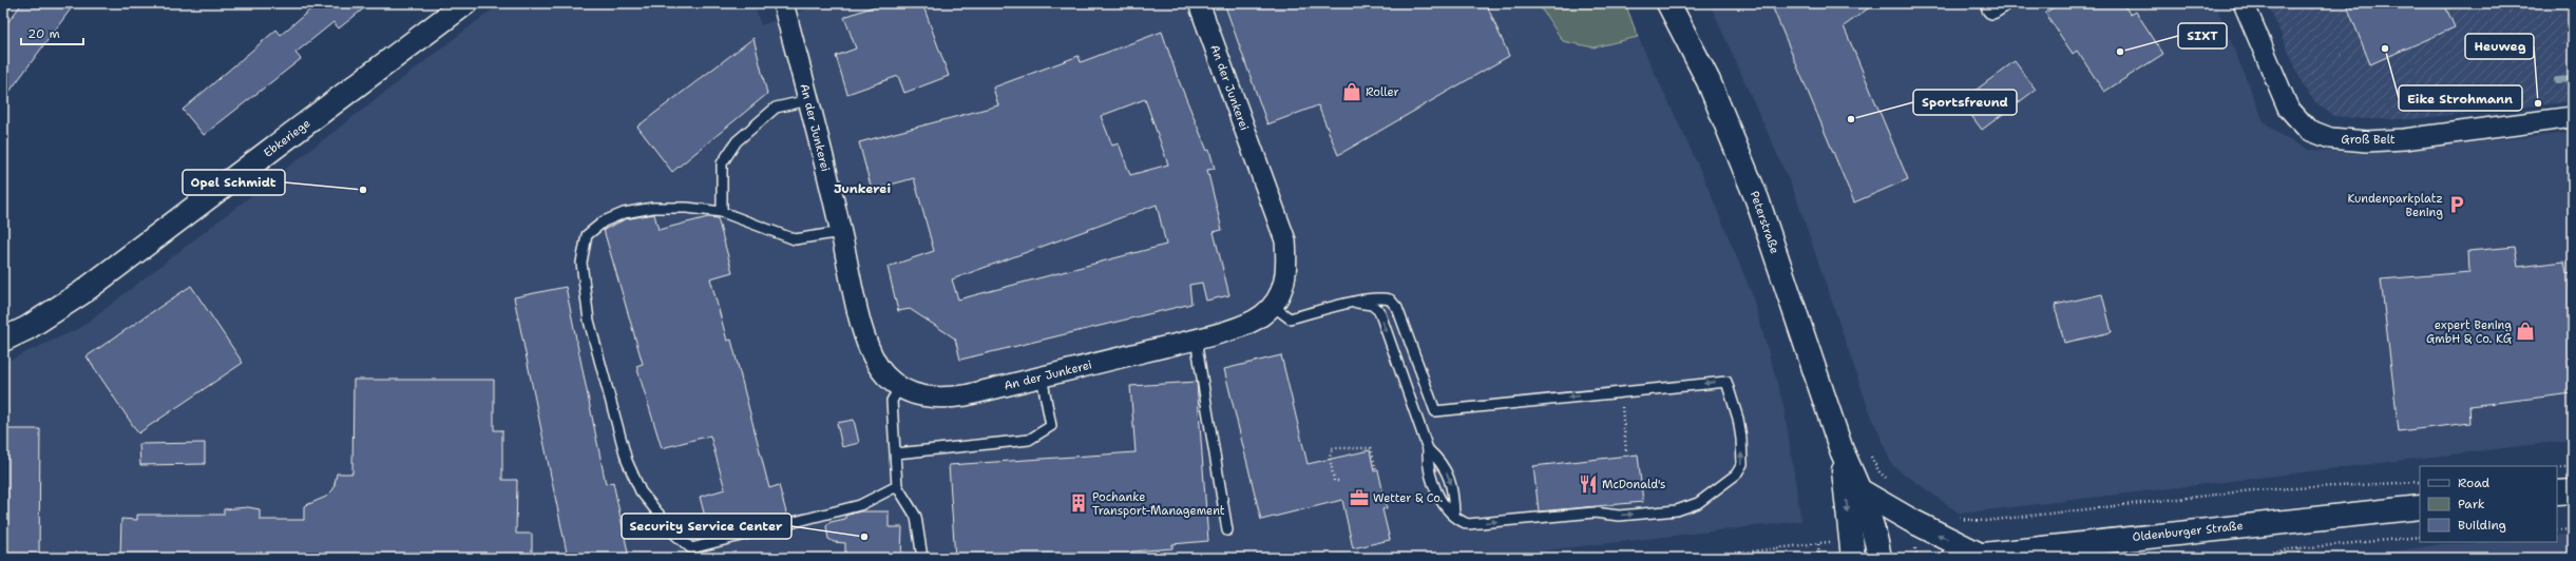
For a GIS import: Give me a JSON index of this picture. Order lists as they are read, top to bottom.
{
  "streets": {
    "main road": ["Ebkeriege", "Peterstraße", "Oldenburger Straße"],
    "street": ["An der Junkerei", "Groß Belt"]
  },
  "districts": ["Junkerei"],
  "places": {
    "other": [
      "Eike Strohmann",
      "SIXT",
      "Heuweg",
      "Sportsfreund",
      "Opel Schmidt",
      "Security Service Center"
    ],
    "shop": ["Roller", "expert Bening GmbH & Co. KG"],
    "parking": ["Kundenparkplatz Bening"],
    "restaurant": ["McDonald's"],
    "office": ["Wetter & Co."],
    "building": ["Pochanke Transport-Management"]
  },
  "legend": ["Road", "Park", "Building"],
  "scale_bar": "20 m"
}
